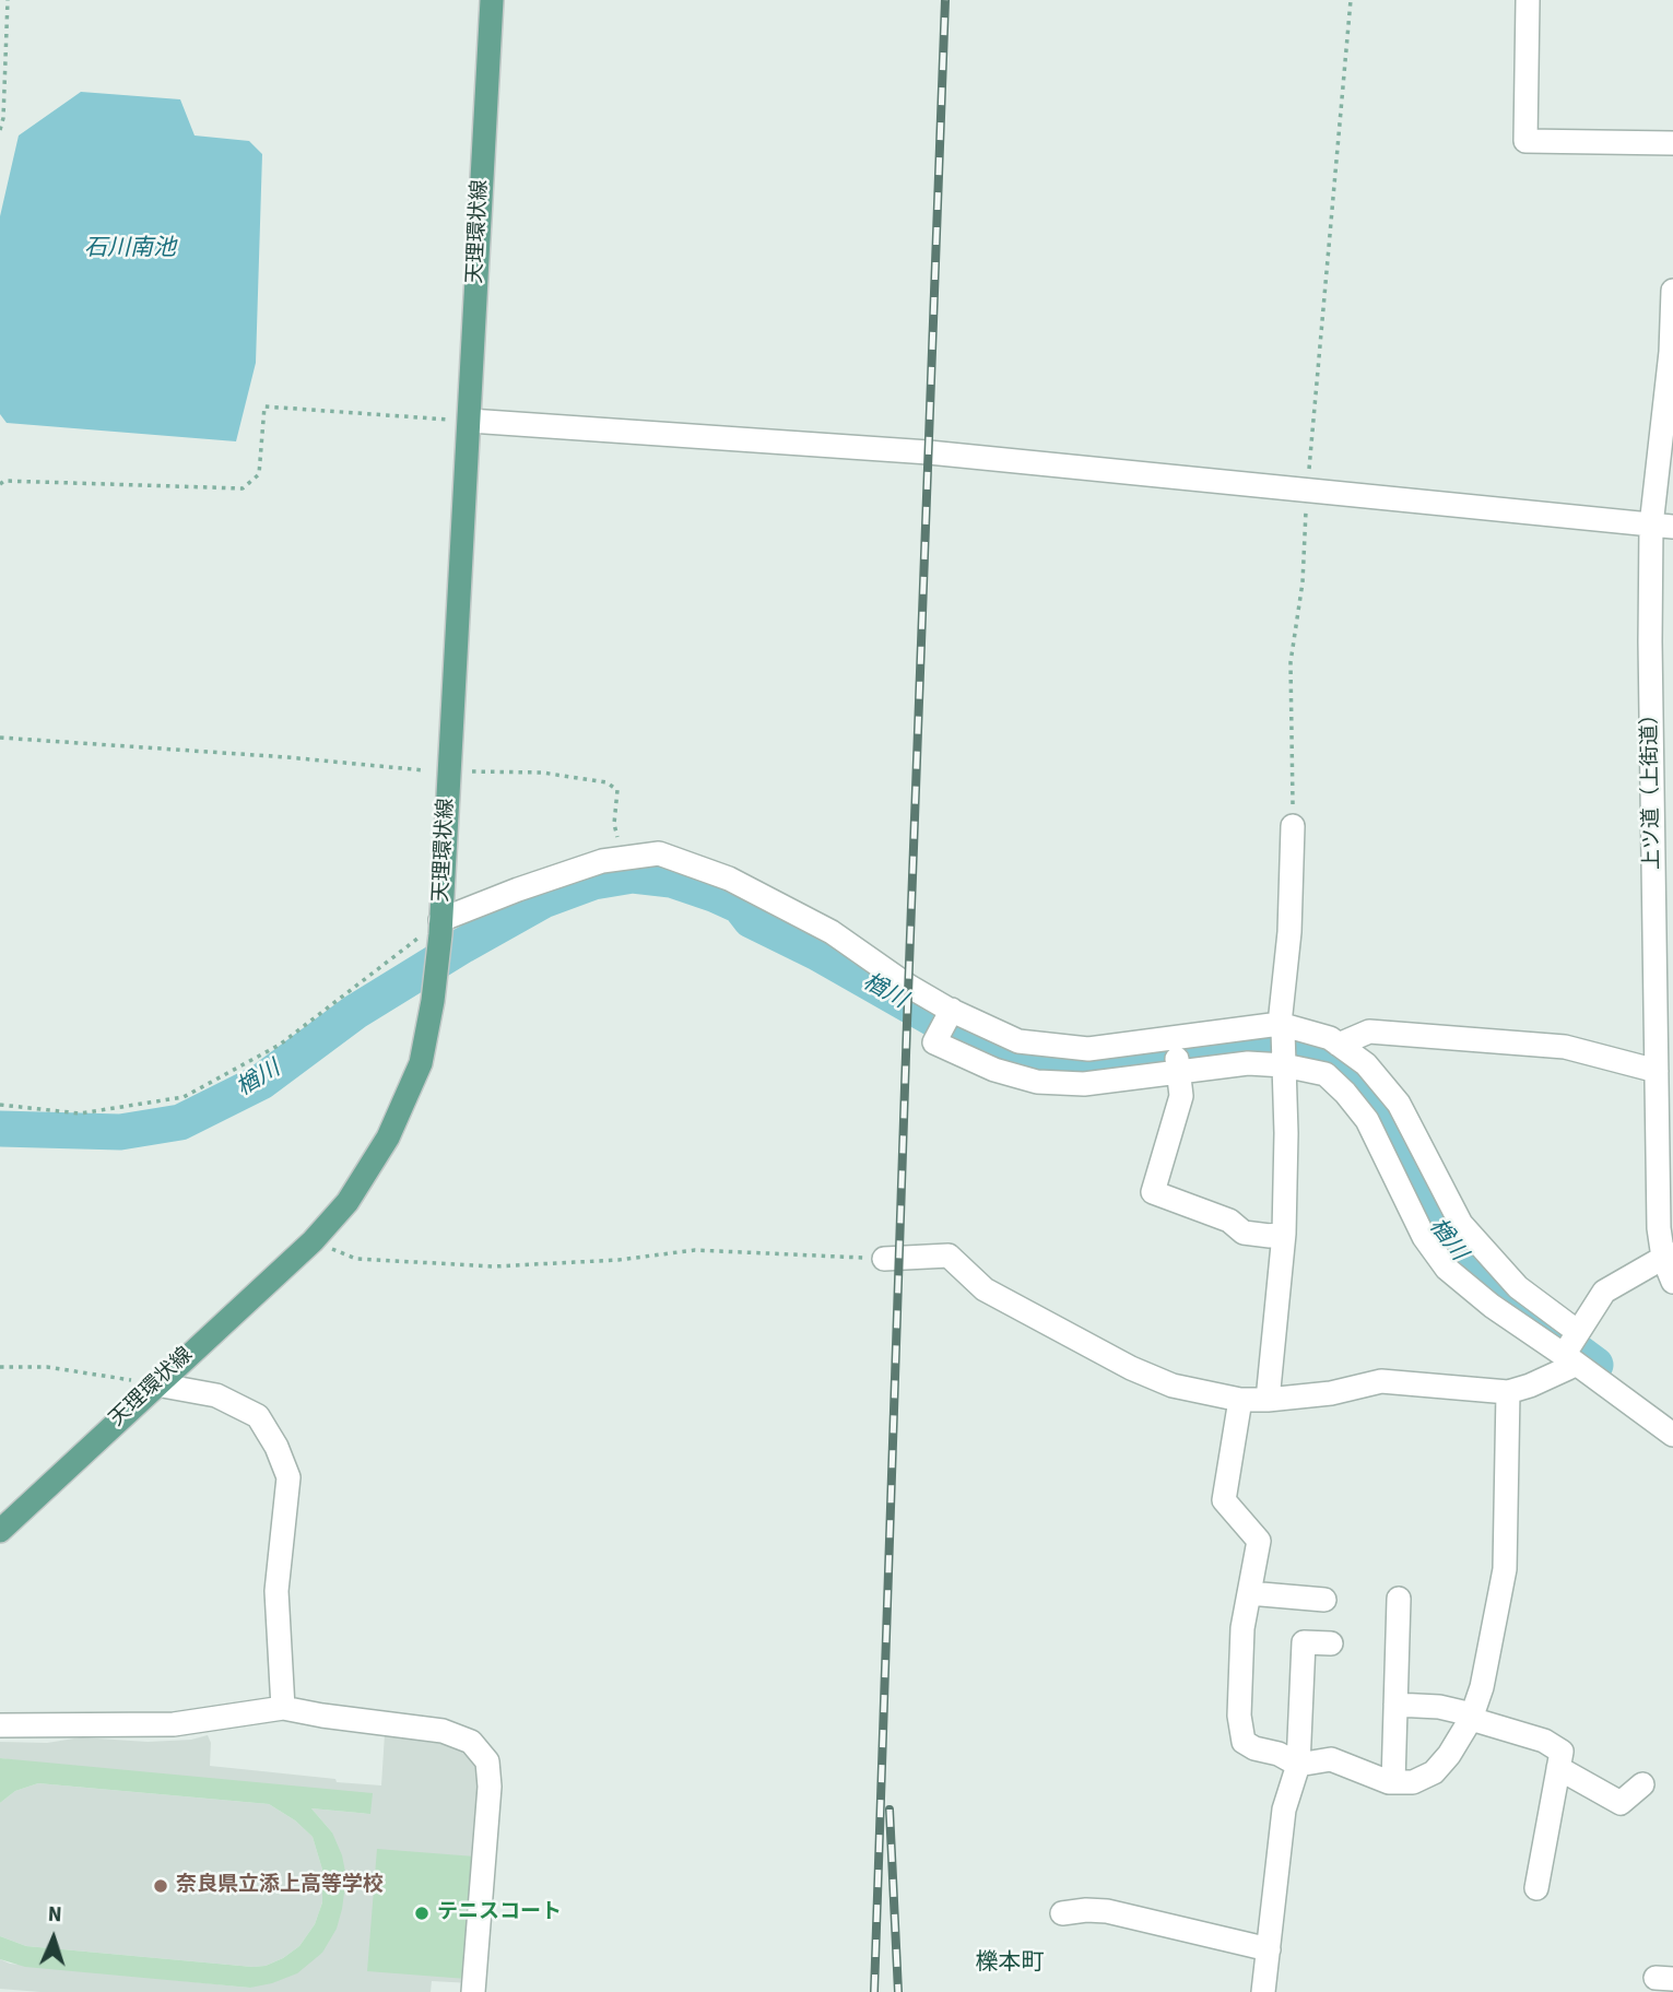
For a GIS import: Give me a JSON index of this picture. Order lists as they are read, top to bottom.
{
  "streets": {
    "main road": ["天理環状線"],
    "street": ["上ツ道（上街道）"]
  },
  "districts": ["櫟本町"],
  "water": ["石川南池", "楢川"],
  "places": ["奈良県立添上高等学校", "テニスコート"],
  "north": "top"
}
